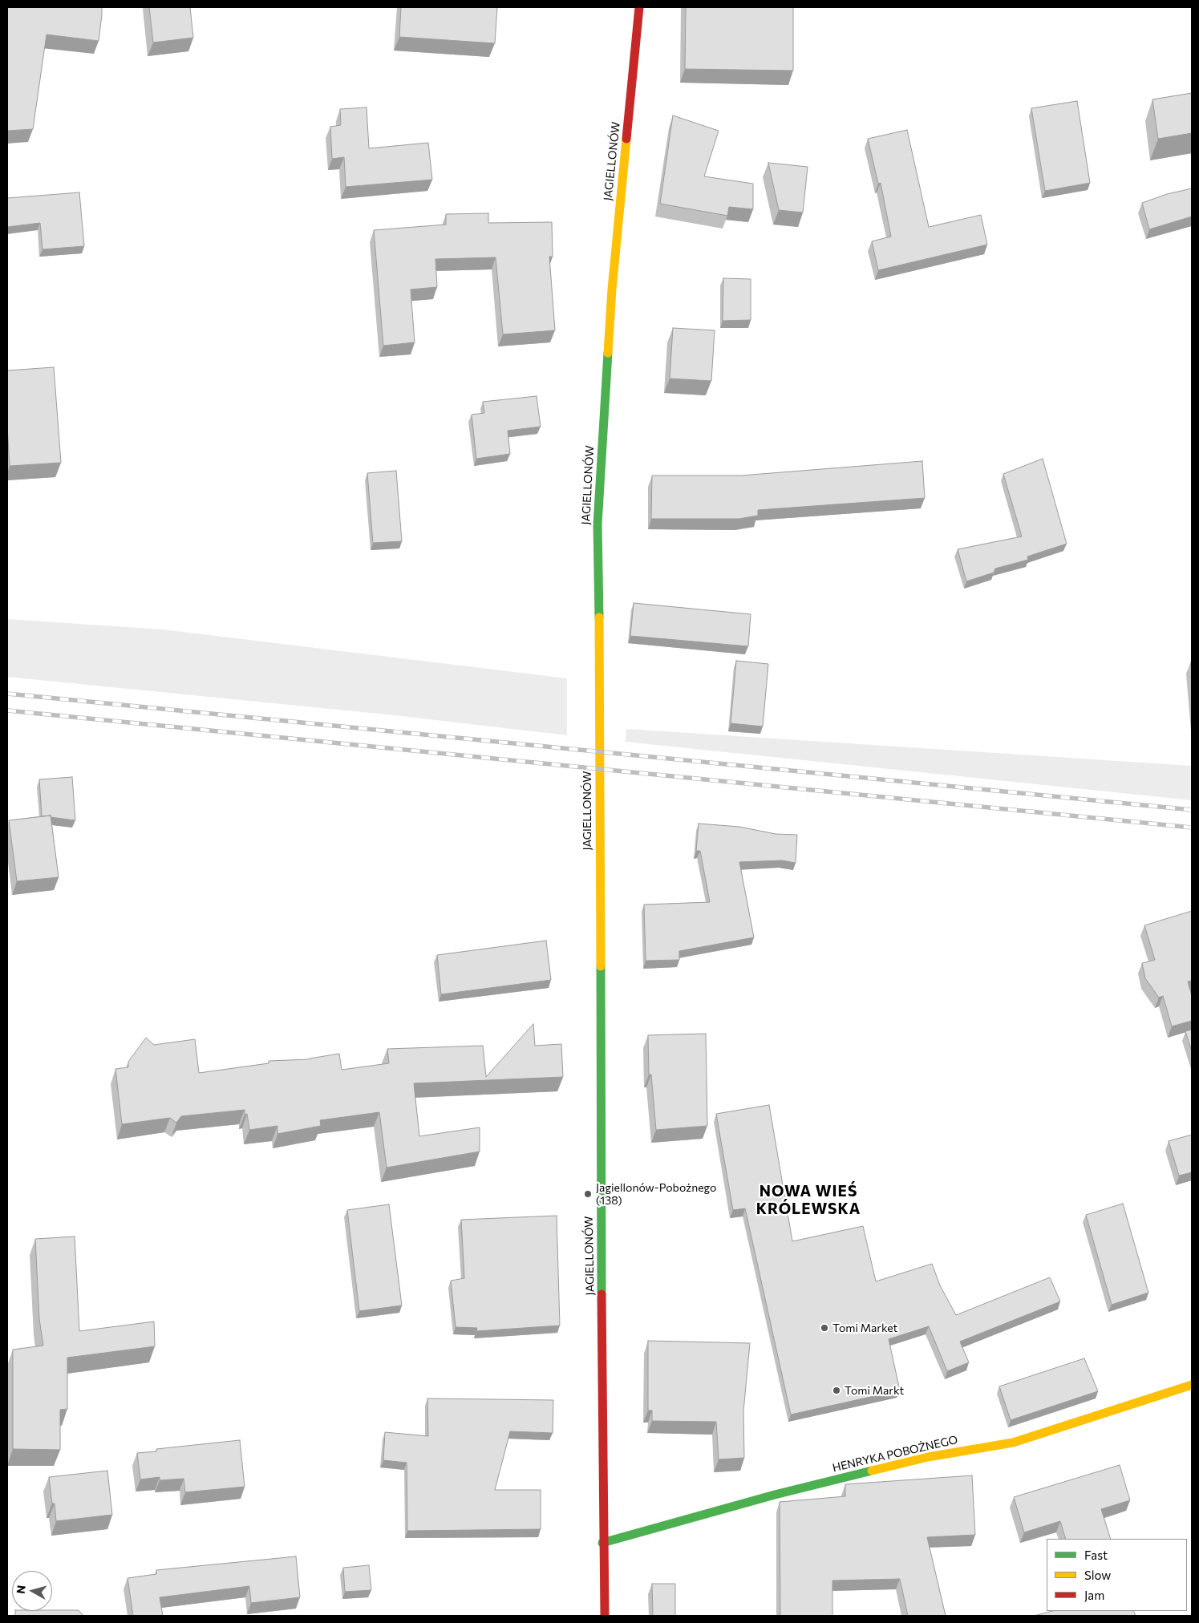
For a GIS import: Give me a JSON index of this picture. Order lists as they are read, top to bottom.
{
  "streets": {
    "street": ["JAGIELLONÓW", "HENRYKA POBOŻNEGO"]
  },
  "crossings": [
    ["JAGIELLONÓW", "HENRYKA POBOŻNEGO"]
  ],
  "districts": ["NOWA WIEŚ KRÓLEWSKA"],
  "places": ["Jagiellonów-Pobożnego (138)", "Tomi Market", "Tomi Markt"],
  "legend": ["Fast", "Slow", "Jam"],
  "north": "left"
}
